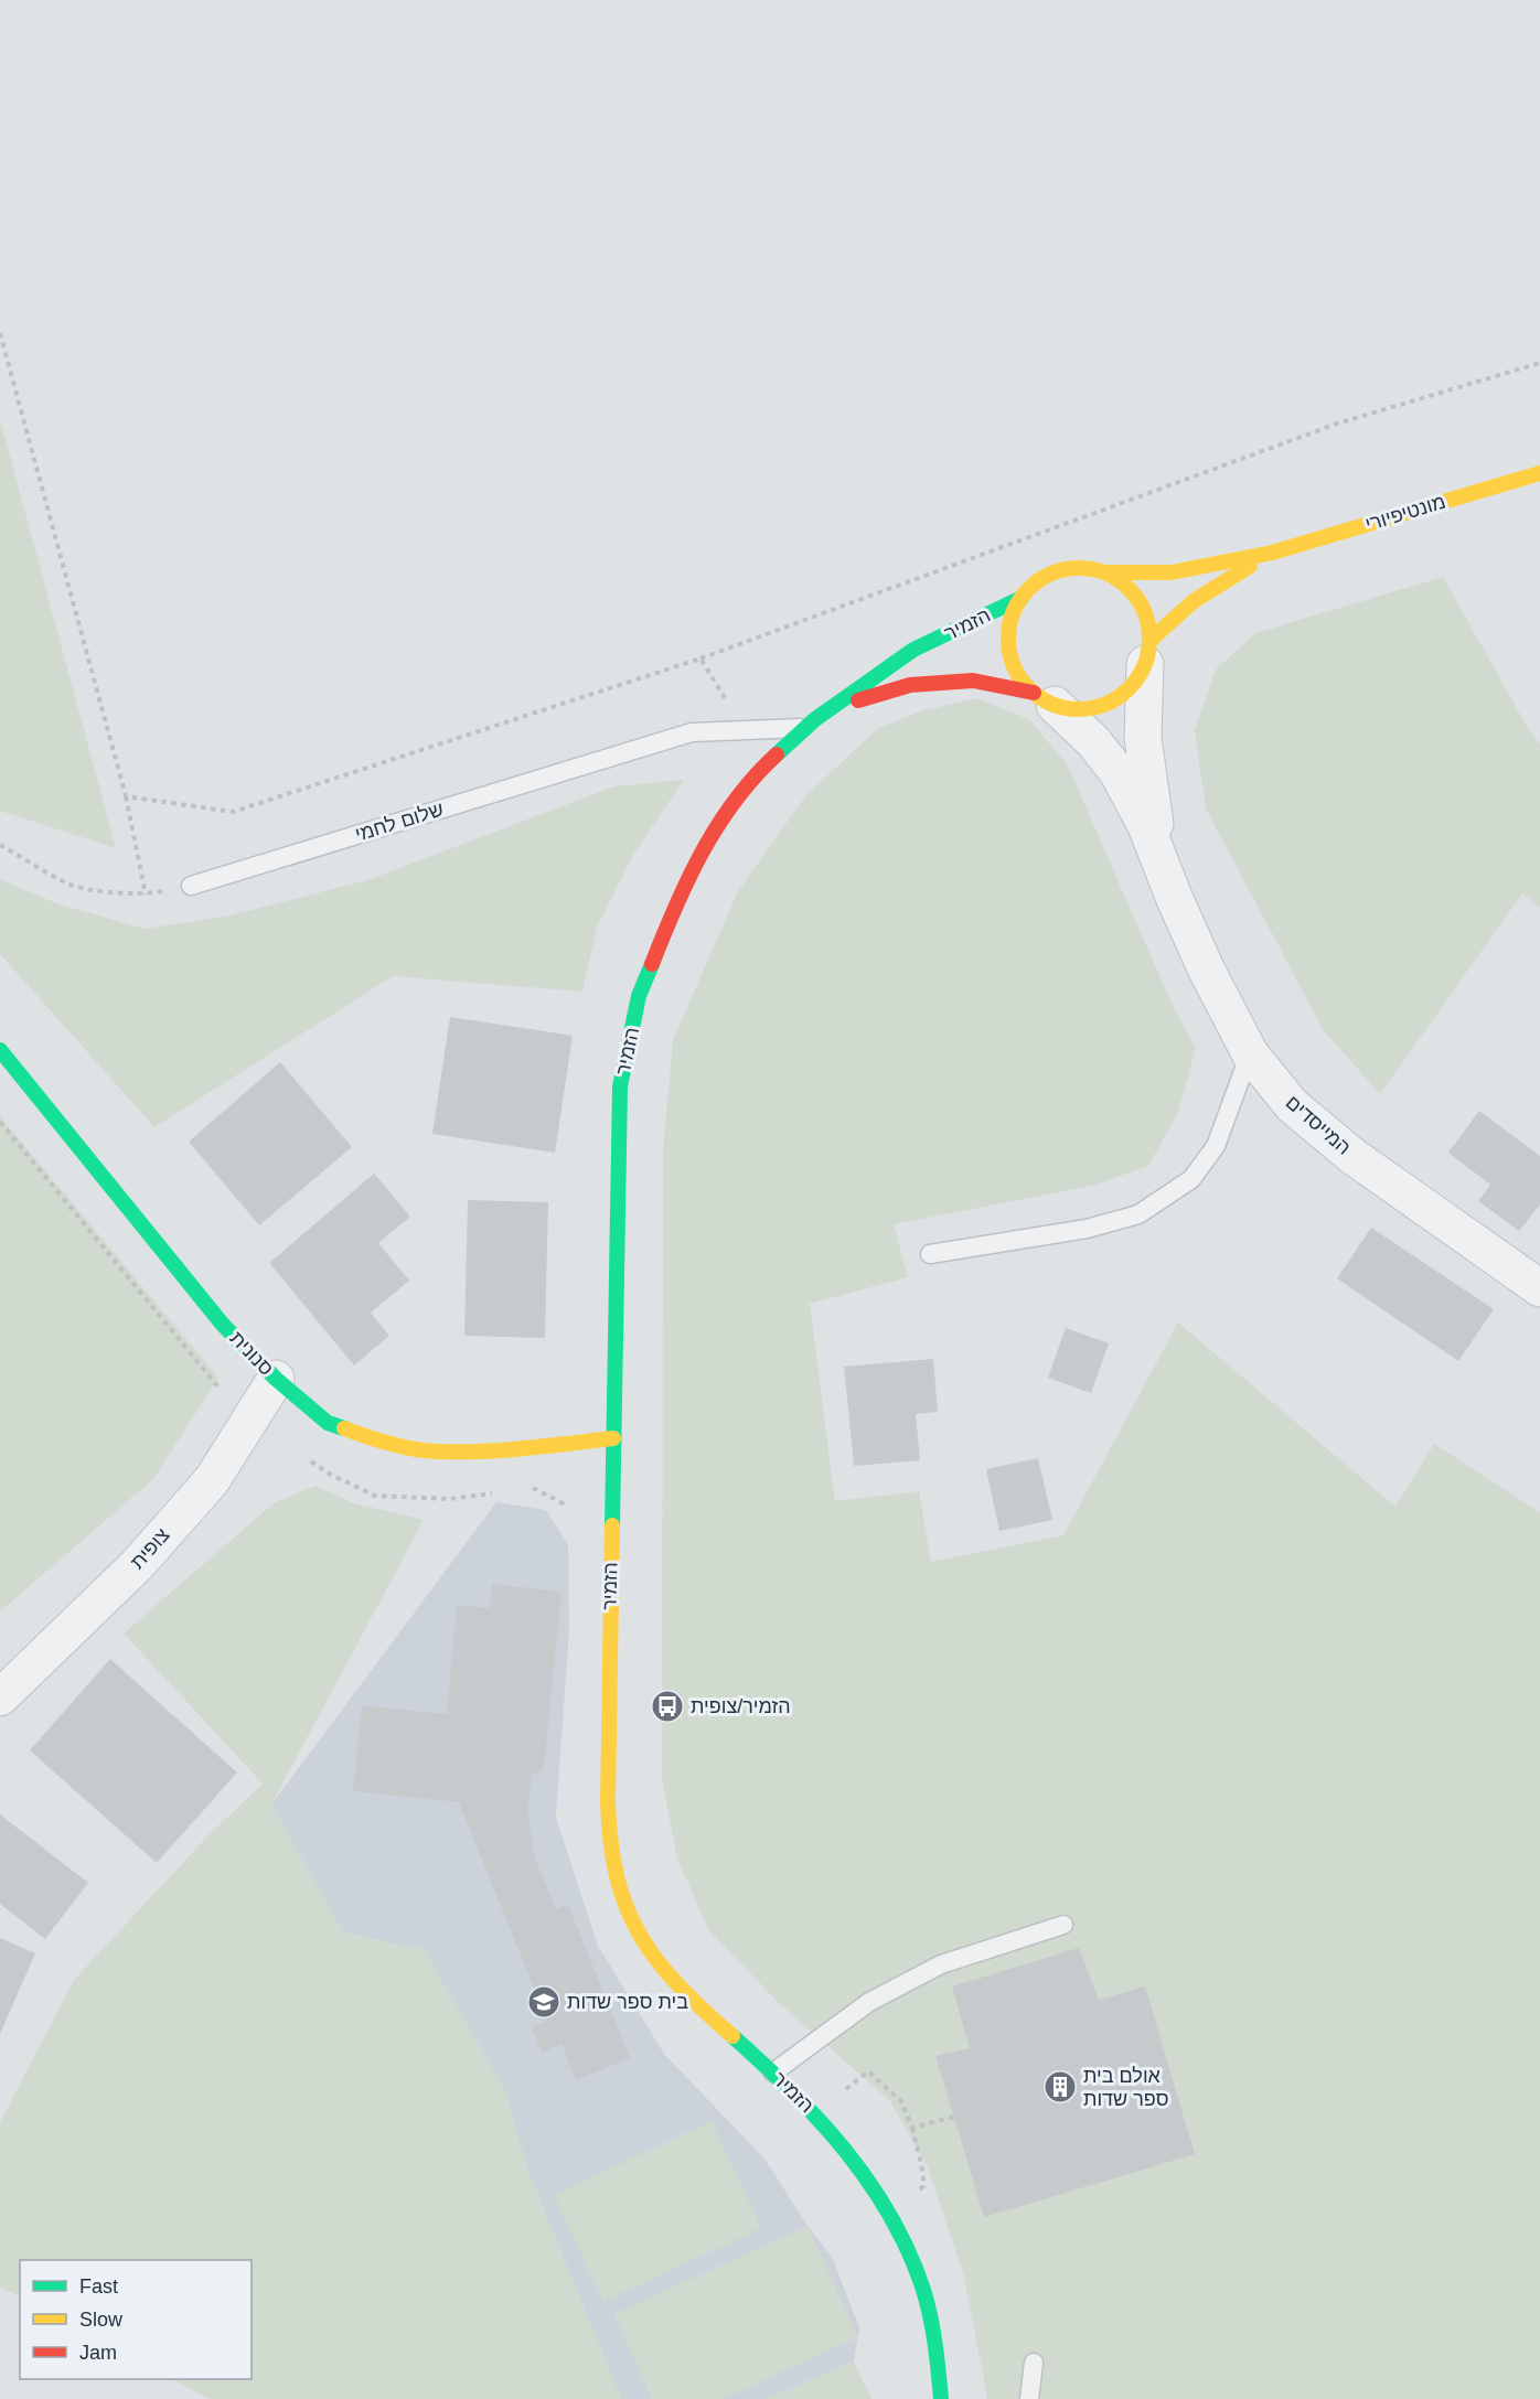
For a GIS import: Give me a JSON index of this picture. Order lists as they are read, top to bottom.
{
  "streets": {
    "street": [
      "מונטיפיורי",
      "הזמיר",
      "המייסדים",
      "סנונית",
      "צופית"
    ],
    "lane": ["שלום לחמי"]
  },
  "crossings": [
    ["מונטיפיורי", "הזמיר"],
    ["מונטיפיורי", "המייסדים"],
    ["הזמיר", "שלום לחמי"],
    ["הזמיר", "המייסדים"],
    ["הזמיר", "סנונית"],
    ["סנונית", "צופית"]
  ],
  "places": {
    "bus stop": ["הזמיר/צופית"],
    "school or university": ["בית ספר שדות"],
    "building": ["אולם בית ספר שדות"]
  },
  "legend": ["Fast", "Slow", "Jam"]
}
